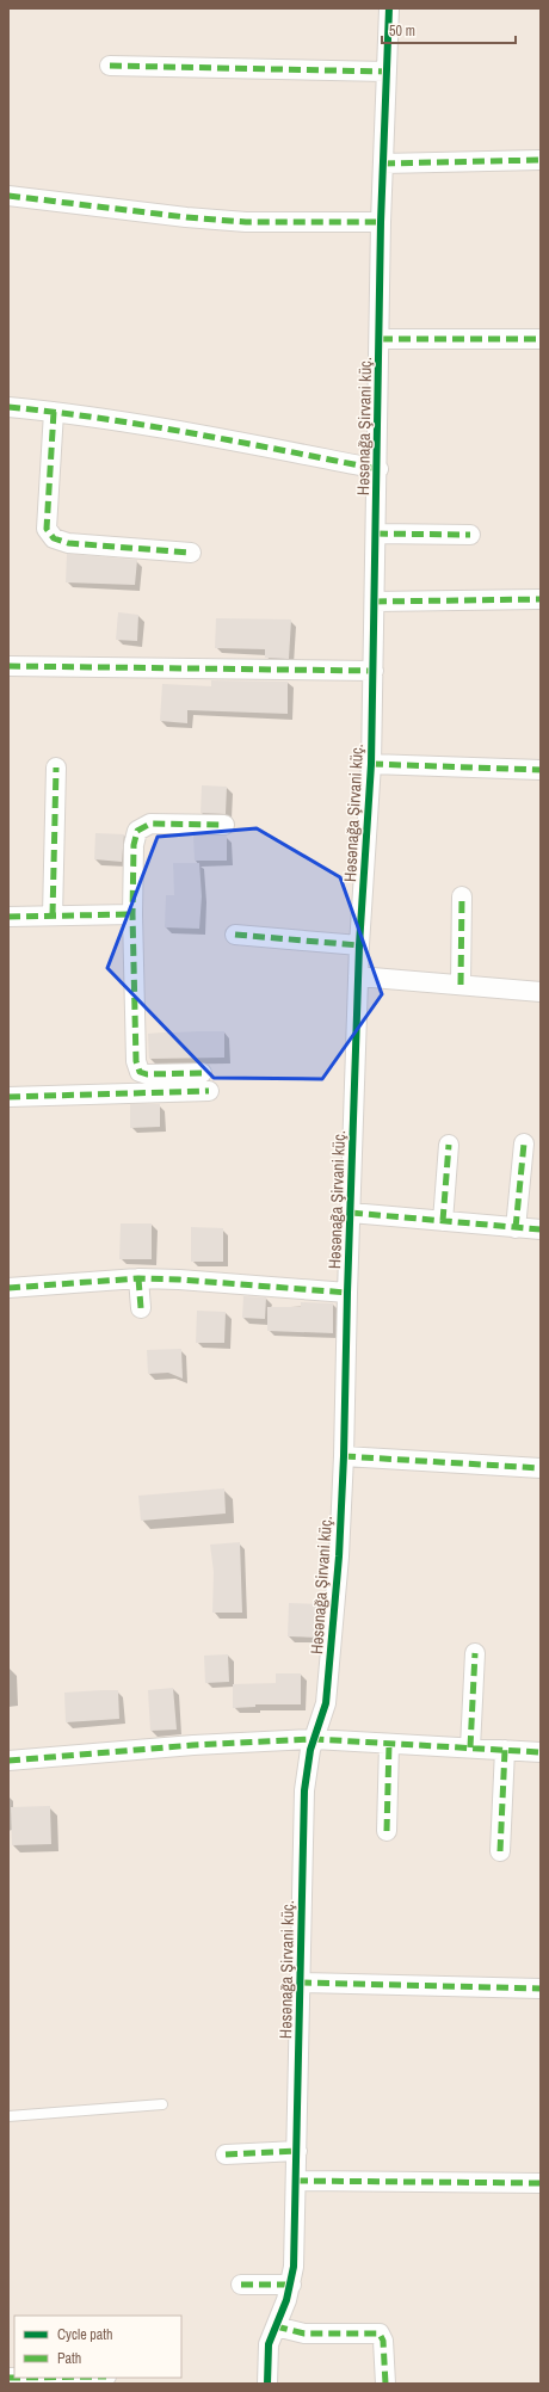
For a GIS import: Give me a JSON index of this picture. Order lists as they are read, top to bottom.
{
  "streets": {
    "street": ["Həsənağa Şirvani küç."]
  },
  "legend": ["Cycle path", "Path"],
  "scale_bar": "50 m"
}
